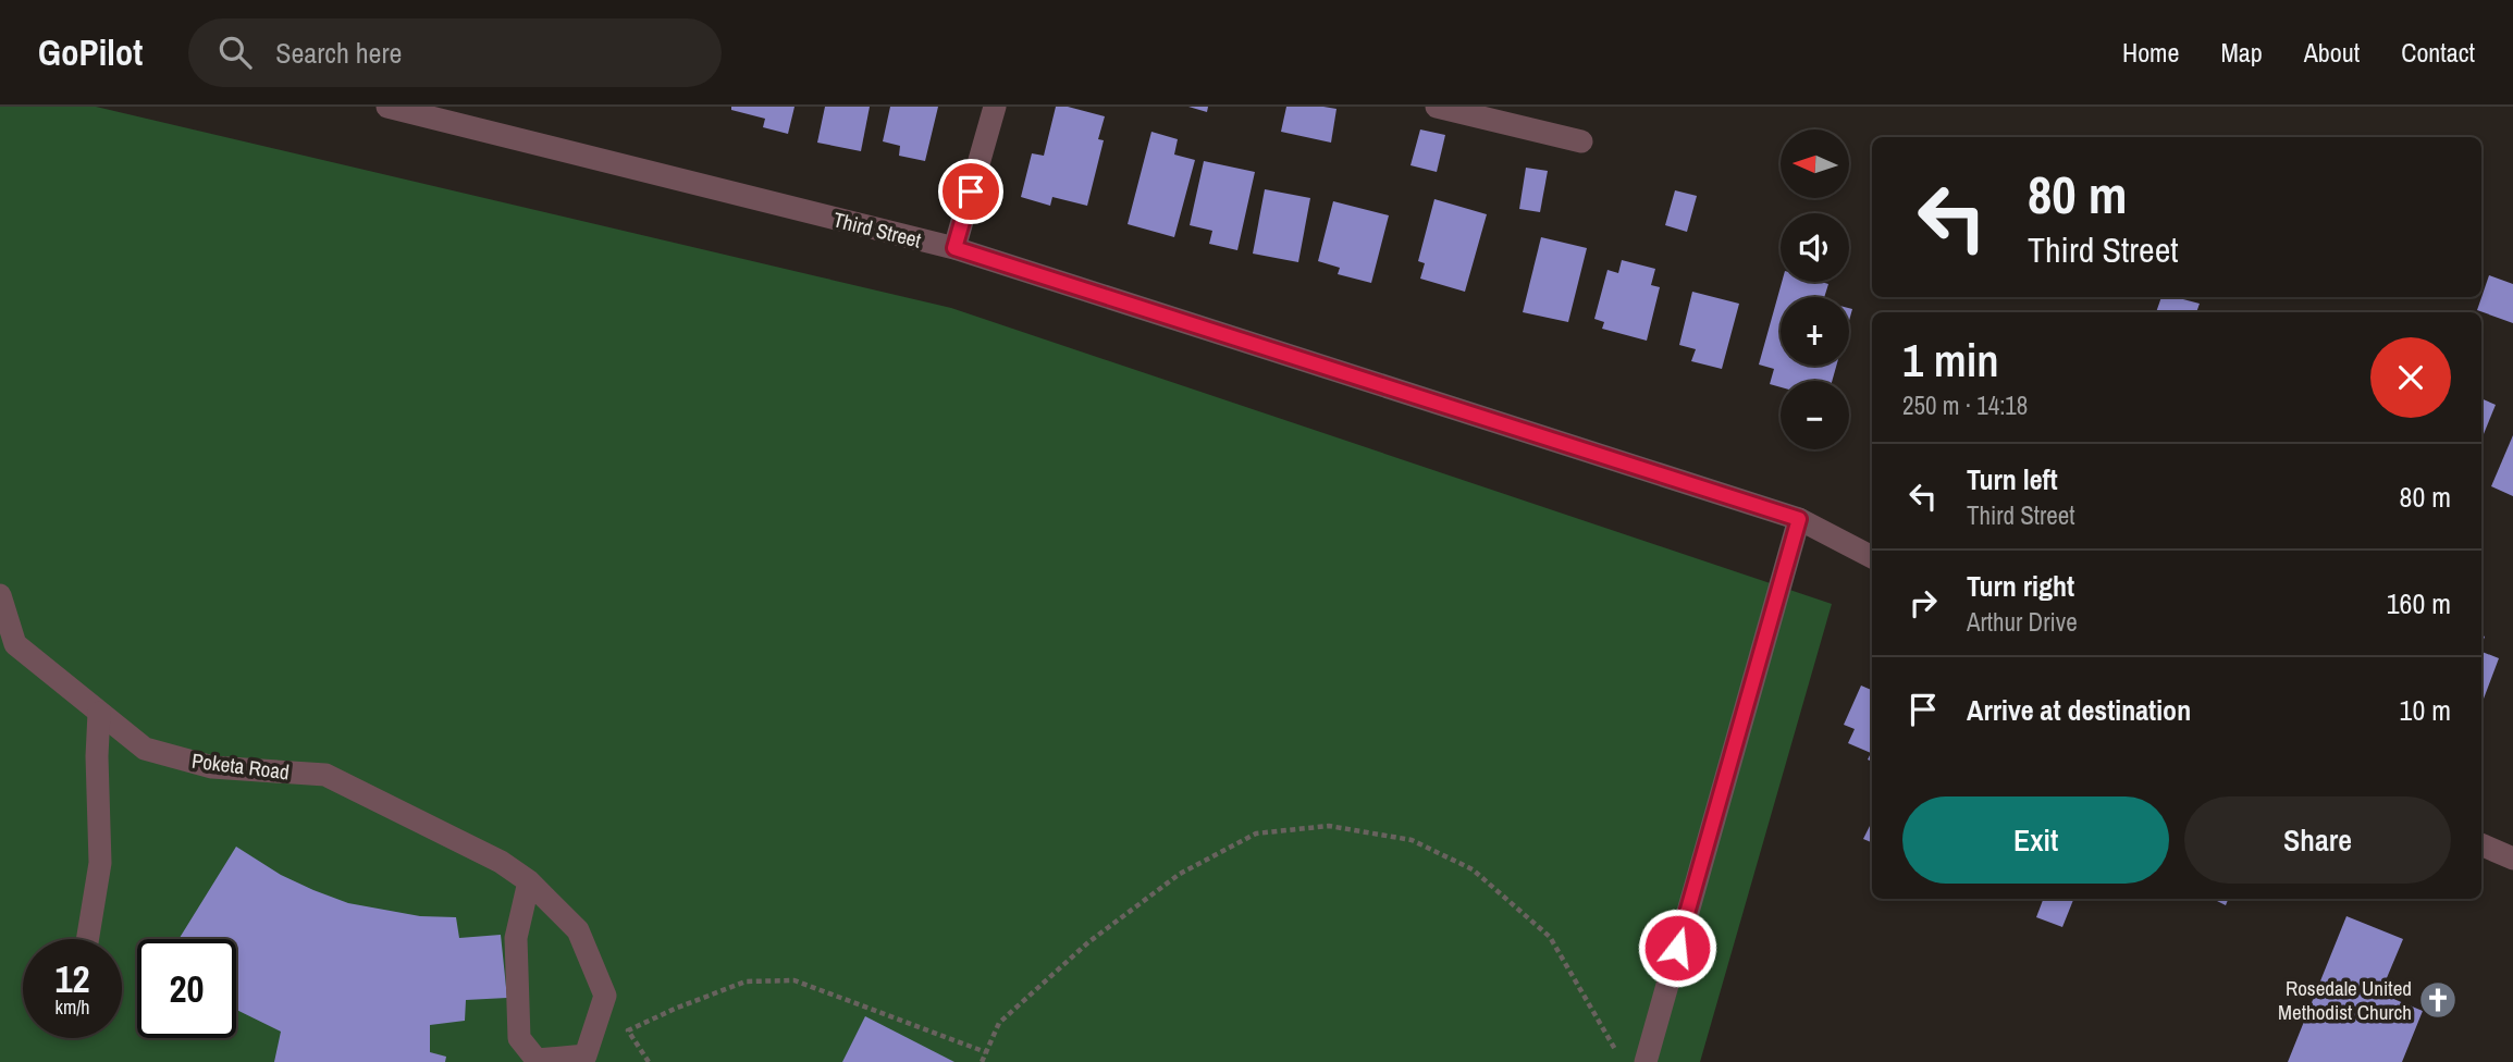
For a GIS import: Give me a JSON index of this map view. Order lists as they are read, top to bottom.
{
  "streets": {
    "street": ["Third Street", "Poketa Road"]
  },
  "places": {
    "church": ["Rosedale United Methodist Church"]
  },
  "north": "left",
  "page": {
    "header": "GoPilot",
    "search": "Search here",
    "nav": [
      "Home",
      "Map",
      "About",
      "Contact"
    ],
    "map_buttons": ["+", "−"],
    "turn": ["80 m", "Third Street"],
    "heading": ["1 min", "250 m · 14:18"],
    "list": [
      {
        "name": "Turn left",
        "note": "Third Street",
        "value": "80 m"
      },
      {
        "name": "Turn right",
        "note": "Arthur Drive",
        "value": "160 m"
      },
      {
        "name": "Arrive at destination",
        "value": "10 m"
      }
    ],
    "buttons": ["Exit", "Share"],
    "speed": "12 km/h",
    "limit": "20"
  }
}
